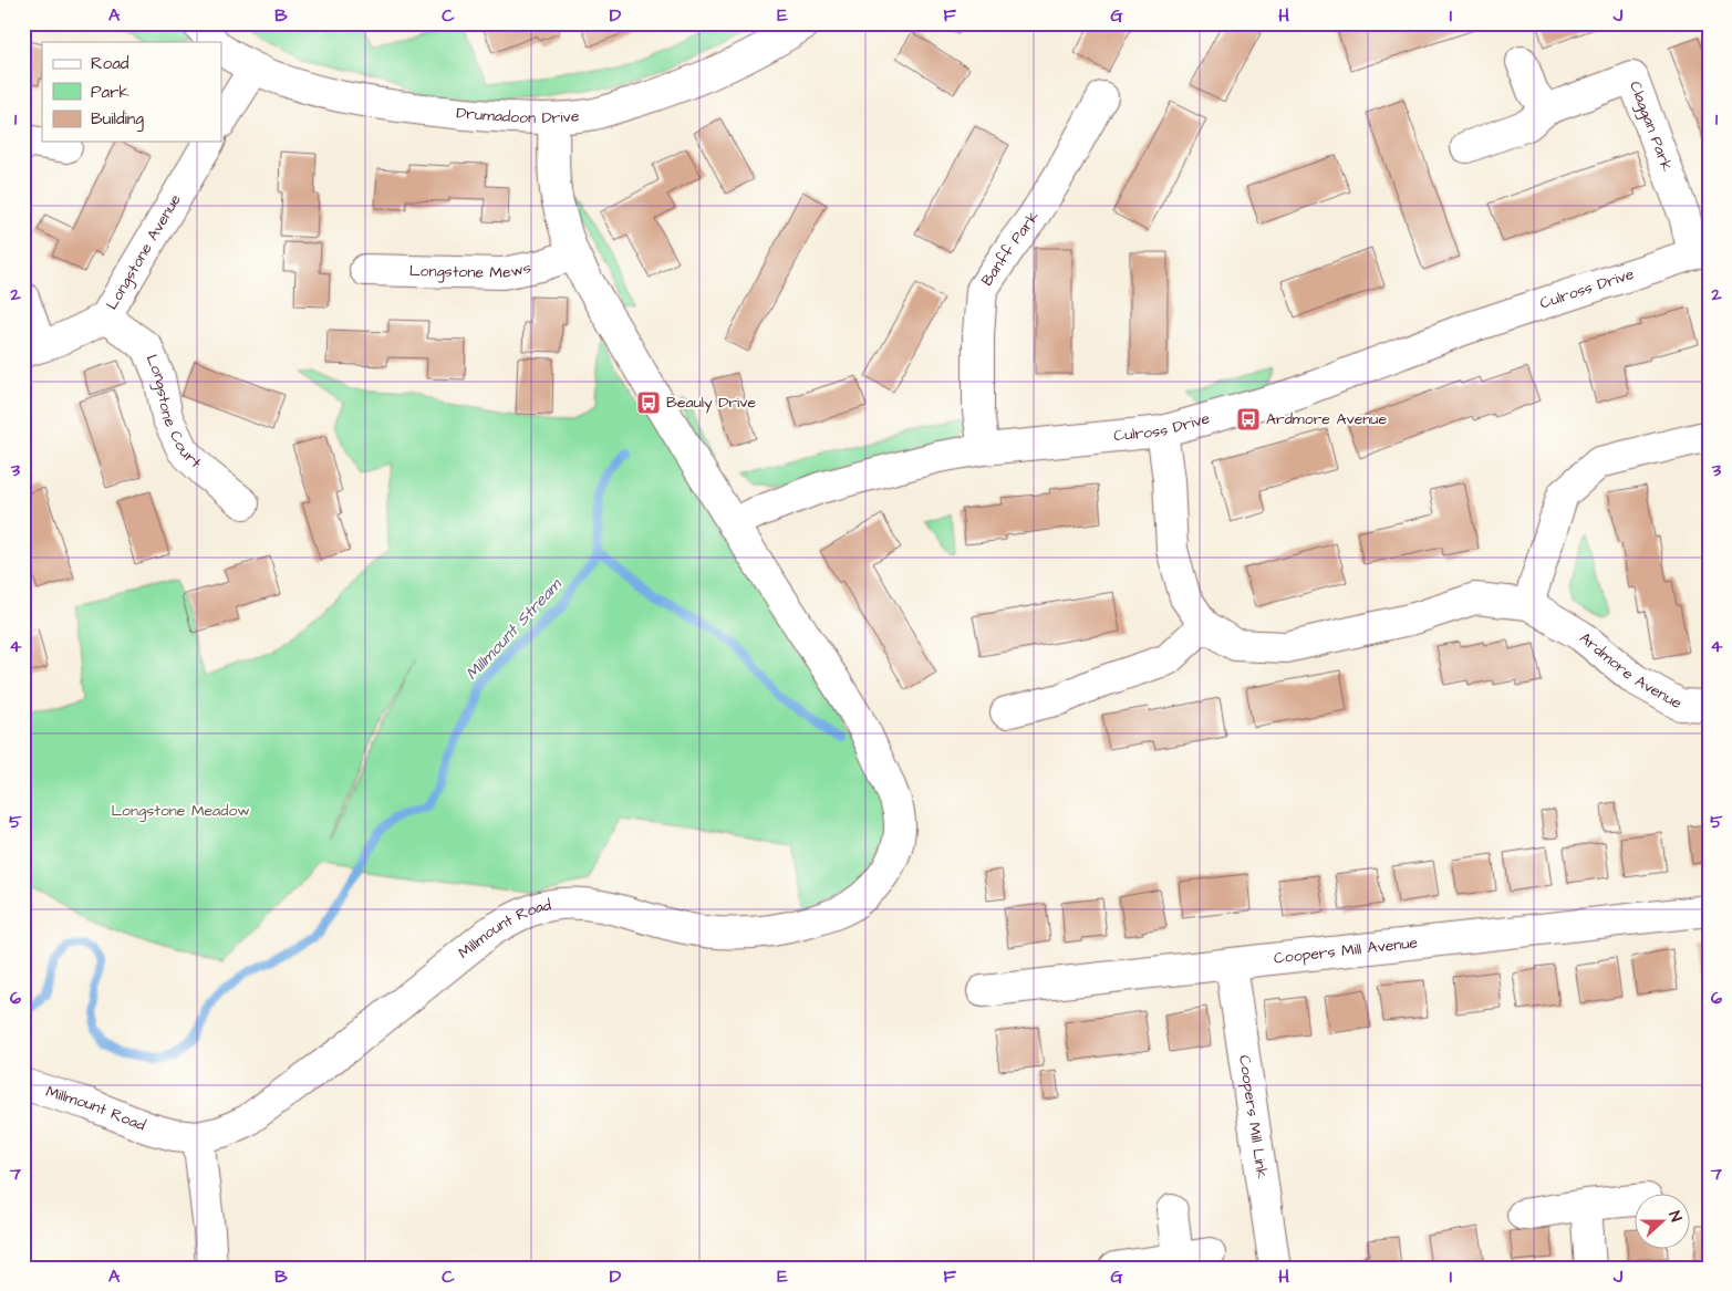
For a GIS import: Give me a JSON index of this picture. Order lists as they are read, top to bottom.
{
  "streets": {
    "street": [
      "Drumadoon Drive",
      "Claggan Park",
      "Banff Park",
      "Longstone Avenue",
      "Longstone Mews",
      "Culross Drive",
      "Longstone Court",
      "Ardmore Avenue",
      "Millmount Road",
      "Coopers Mill Avenue",
      "Coopers Mill Link"
    ]
  },
  "crossings": [
    ["Claggan Park", "Culross Drive"],
    ["Banff Park", "Culross Drive"],
    ["Longstone Avenue", "Longstone Court"],
    ["Culross Drive", "Ardmore Avenue"],
    ["Culross Drive", "Millmount Road"],
    ["Coopers Mill Avenue", "Coopers Mill Link"]
  ],
  "water": ["Millmount Stream"],
  "parks": ["Longstone Meadow"],
  "places": {
    "bus stop": ["Beauly Drive", "Ardmore Avenue"]
  },
  "legend": ["Road", "Park", "Building"],
  "north": "right",
  "grid": {
    "columns": [
      "A",
      "B",
      "C",
      "D",
      "E",
      "F",
      "G",
      "H",
      "I",
      "J"
    ],
    "rows": [
      "1",
      "2",
      "3",
      "4",
      "5",
      "6",
      "7"
    ]
  }
}
